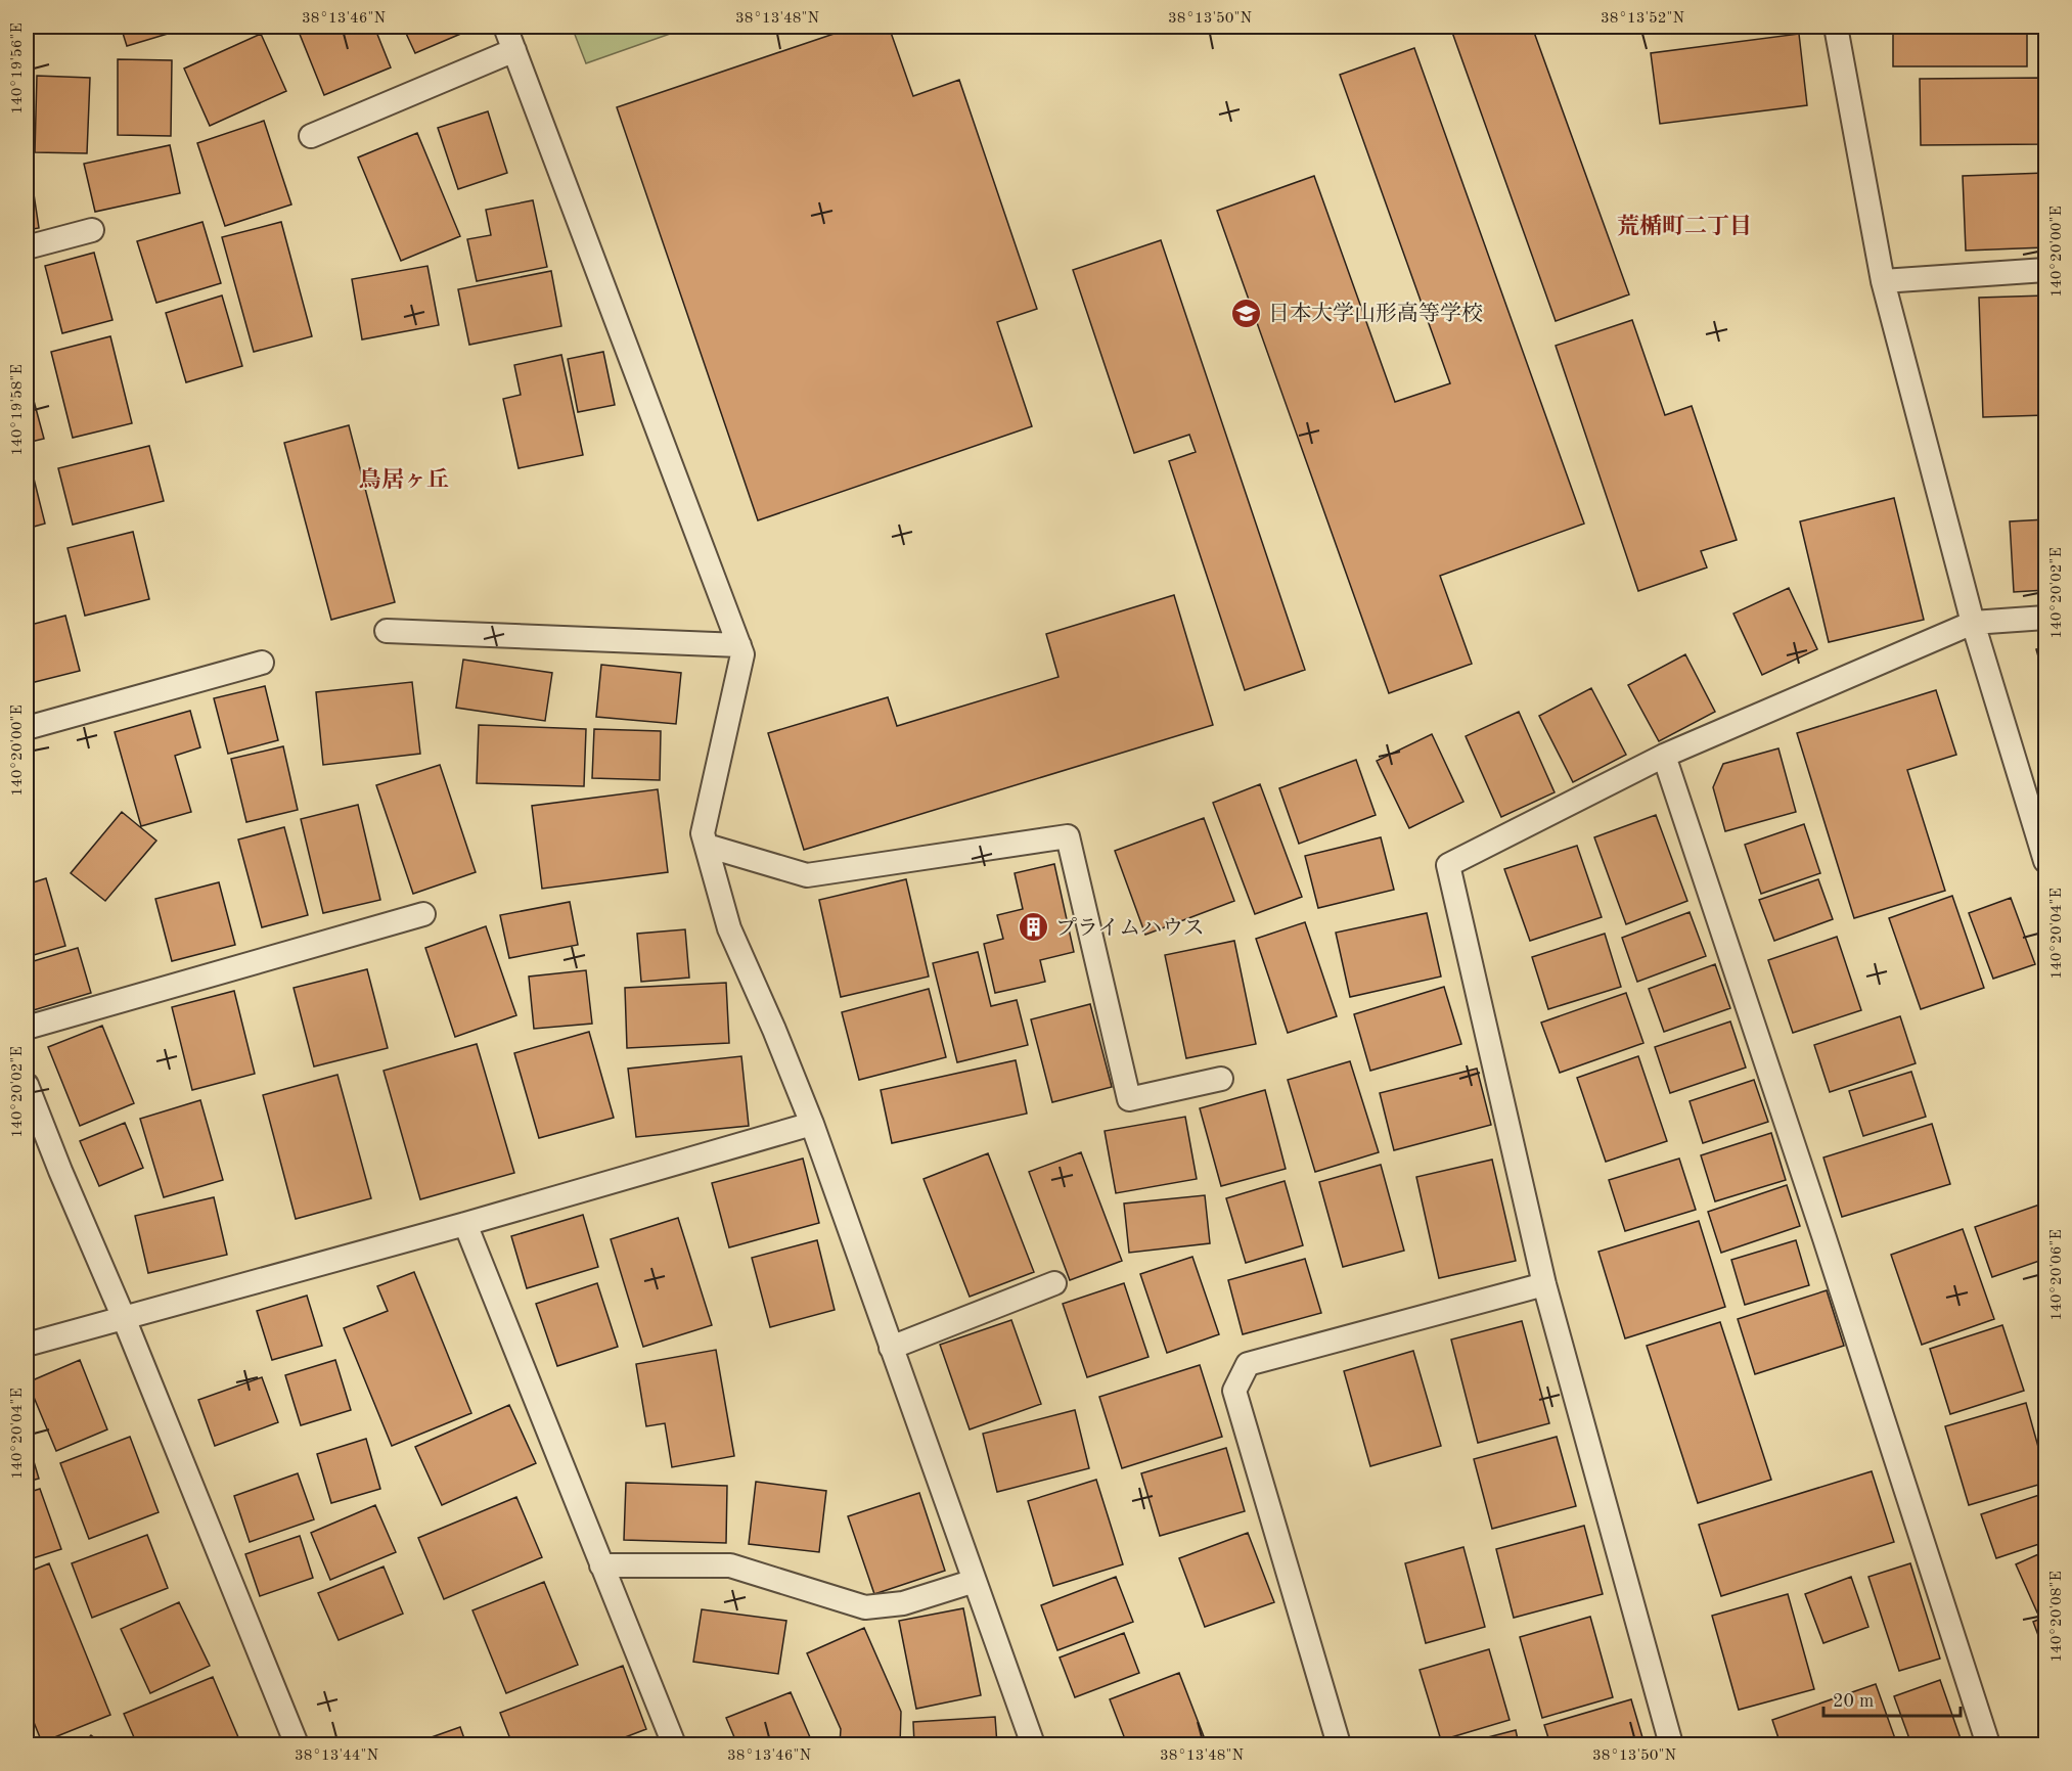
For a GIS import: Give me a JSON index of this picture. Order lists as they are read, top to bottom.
{
  "districts": ["荒楯町二丁目", "鳥居ヶ丘"],
  "places": {
    "school or university": ["日本大学山形高等学校"],
    "building": ["プライムハウス"]
  },
  "scale_bar": "20 m",
  "coordinates": [
    "38°13'46\"N",
    "38°13'48\"N",
    "38°13'50\"N",
    "38°13'52\"N",
    "140°19'56\"E",
    "140°20'00\"E",
    "140°19'58\"E",
    "140°20'02\"E",
    "140°20'04\"E",
    "140°20'06\"E",
    "140°20'08\"E",
    "38°13'44\"N"
  ]
}
